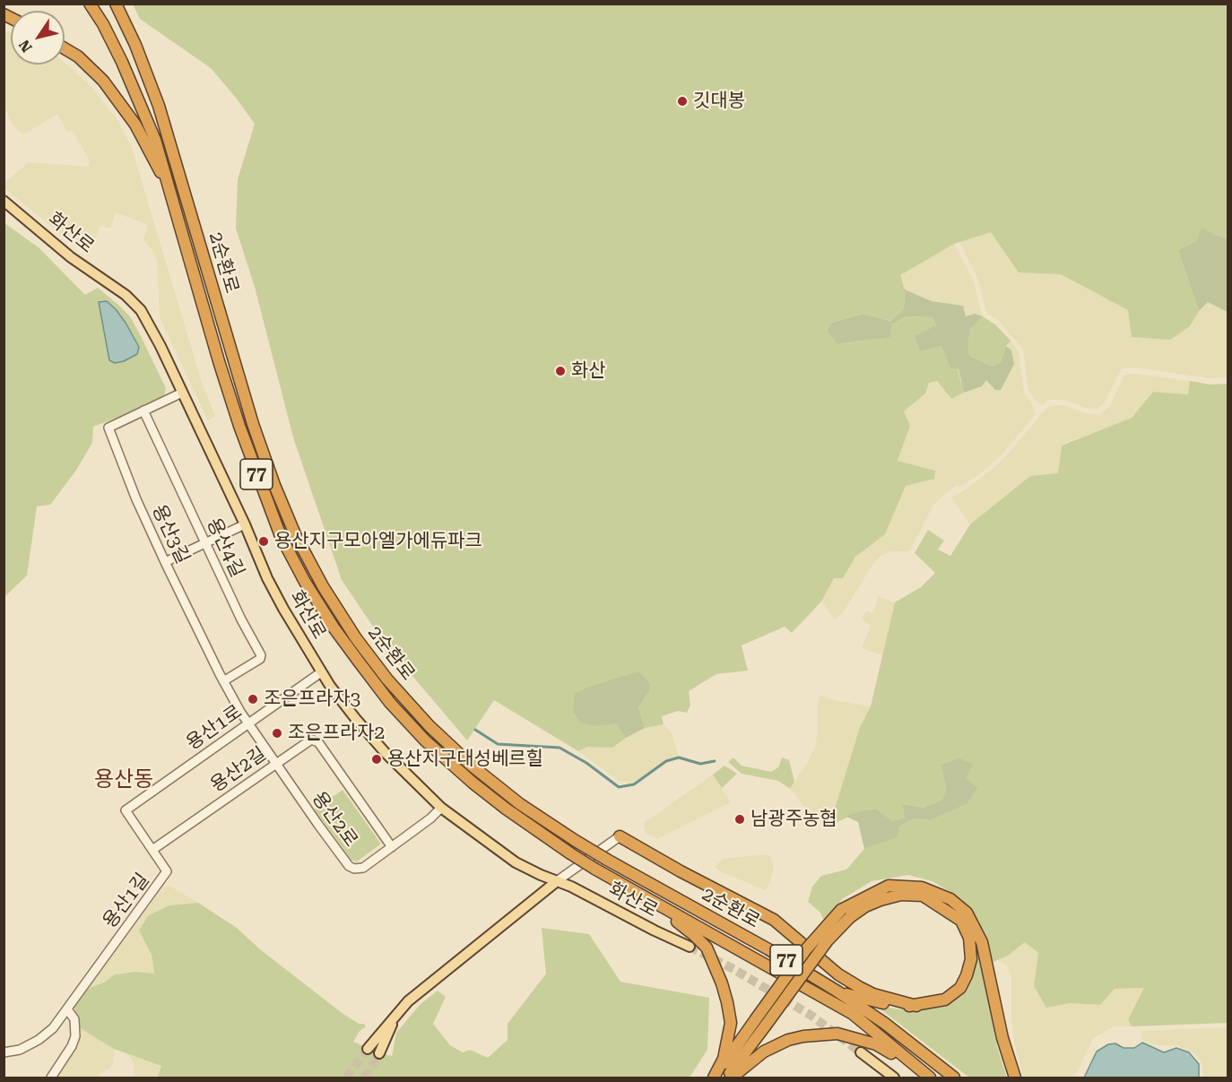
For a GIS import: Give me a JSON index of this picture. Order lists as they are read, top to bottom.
{
  "streets": {
    "highway": ["2순환로", "77"],
    "main road": ["화산로"],
    "street": [
      "용산3길",
      "용산4길",
      "용산1로",
      "용산2길",
      "용산2로",
      "용산1길"
    ]
  },
  "crossings": [
    ["화산로", "용산3길"],
    ["화산로", "용산1로"],
    ["화산로", "용산2로"],
    ["용산3길", "용산4길"],
    ["용산3길", "용산1로"],
    ["용산3길", "용산2로"],
    ["용산1로", "용산2로"],
    ["용산1로", "용산1길"],
    ["용산2길", "용산2로"],
    ["용산2길", "용산1길"]
  ],
  "districts": ["용산동"],
  "places": [
    "깃대봉",
    "화산",
    "용산지구모아엘가에듀파크",
    "조은프라자3",
    "조은프라자2",
    "용산지구대성베르힐",
    "남광주농협"
  ],
  "north": "bottom left"
}
